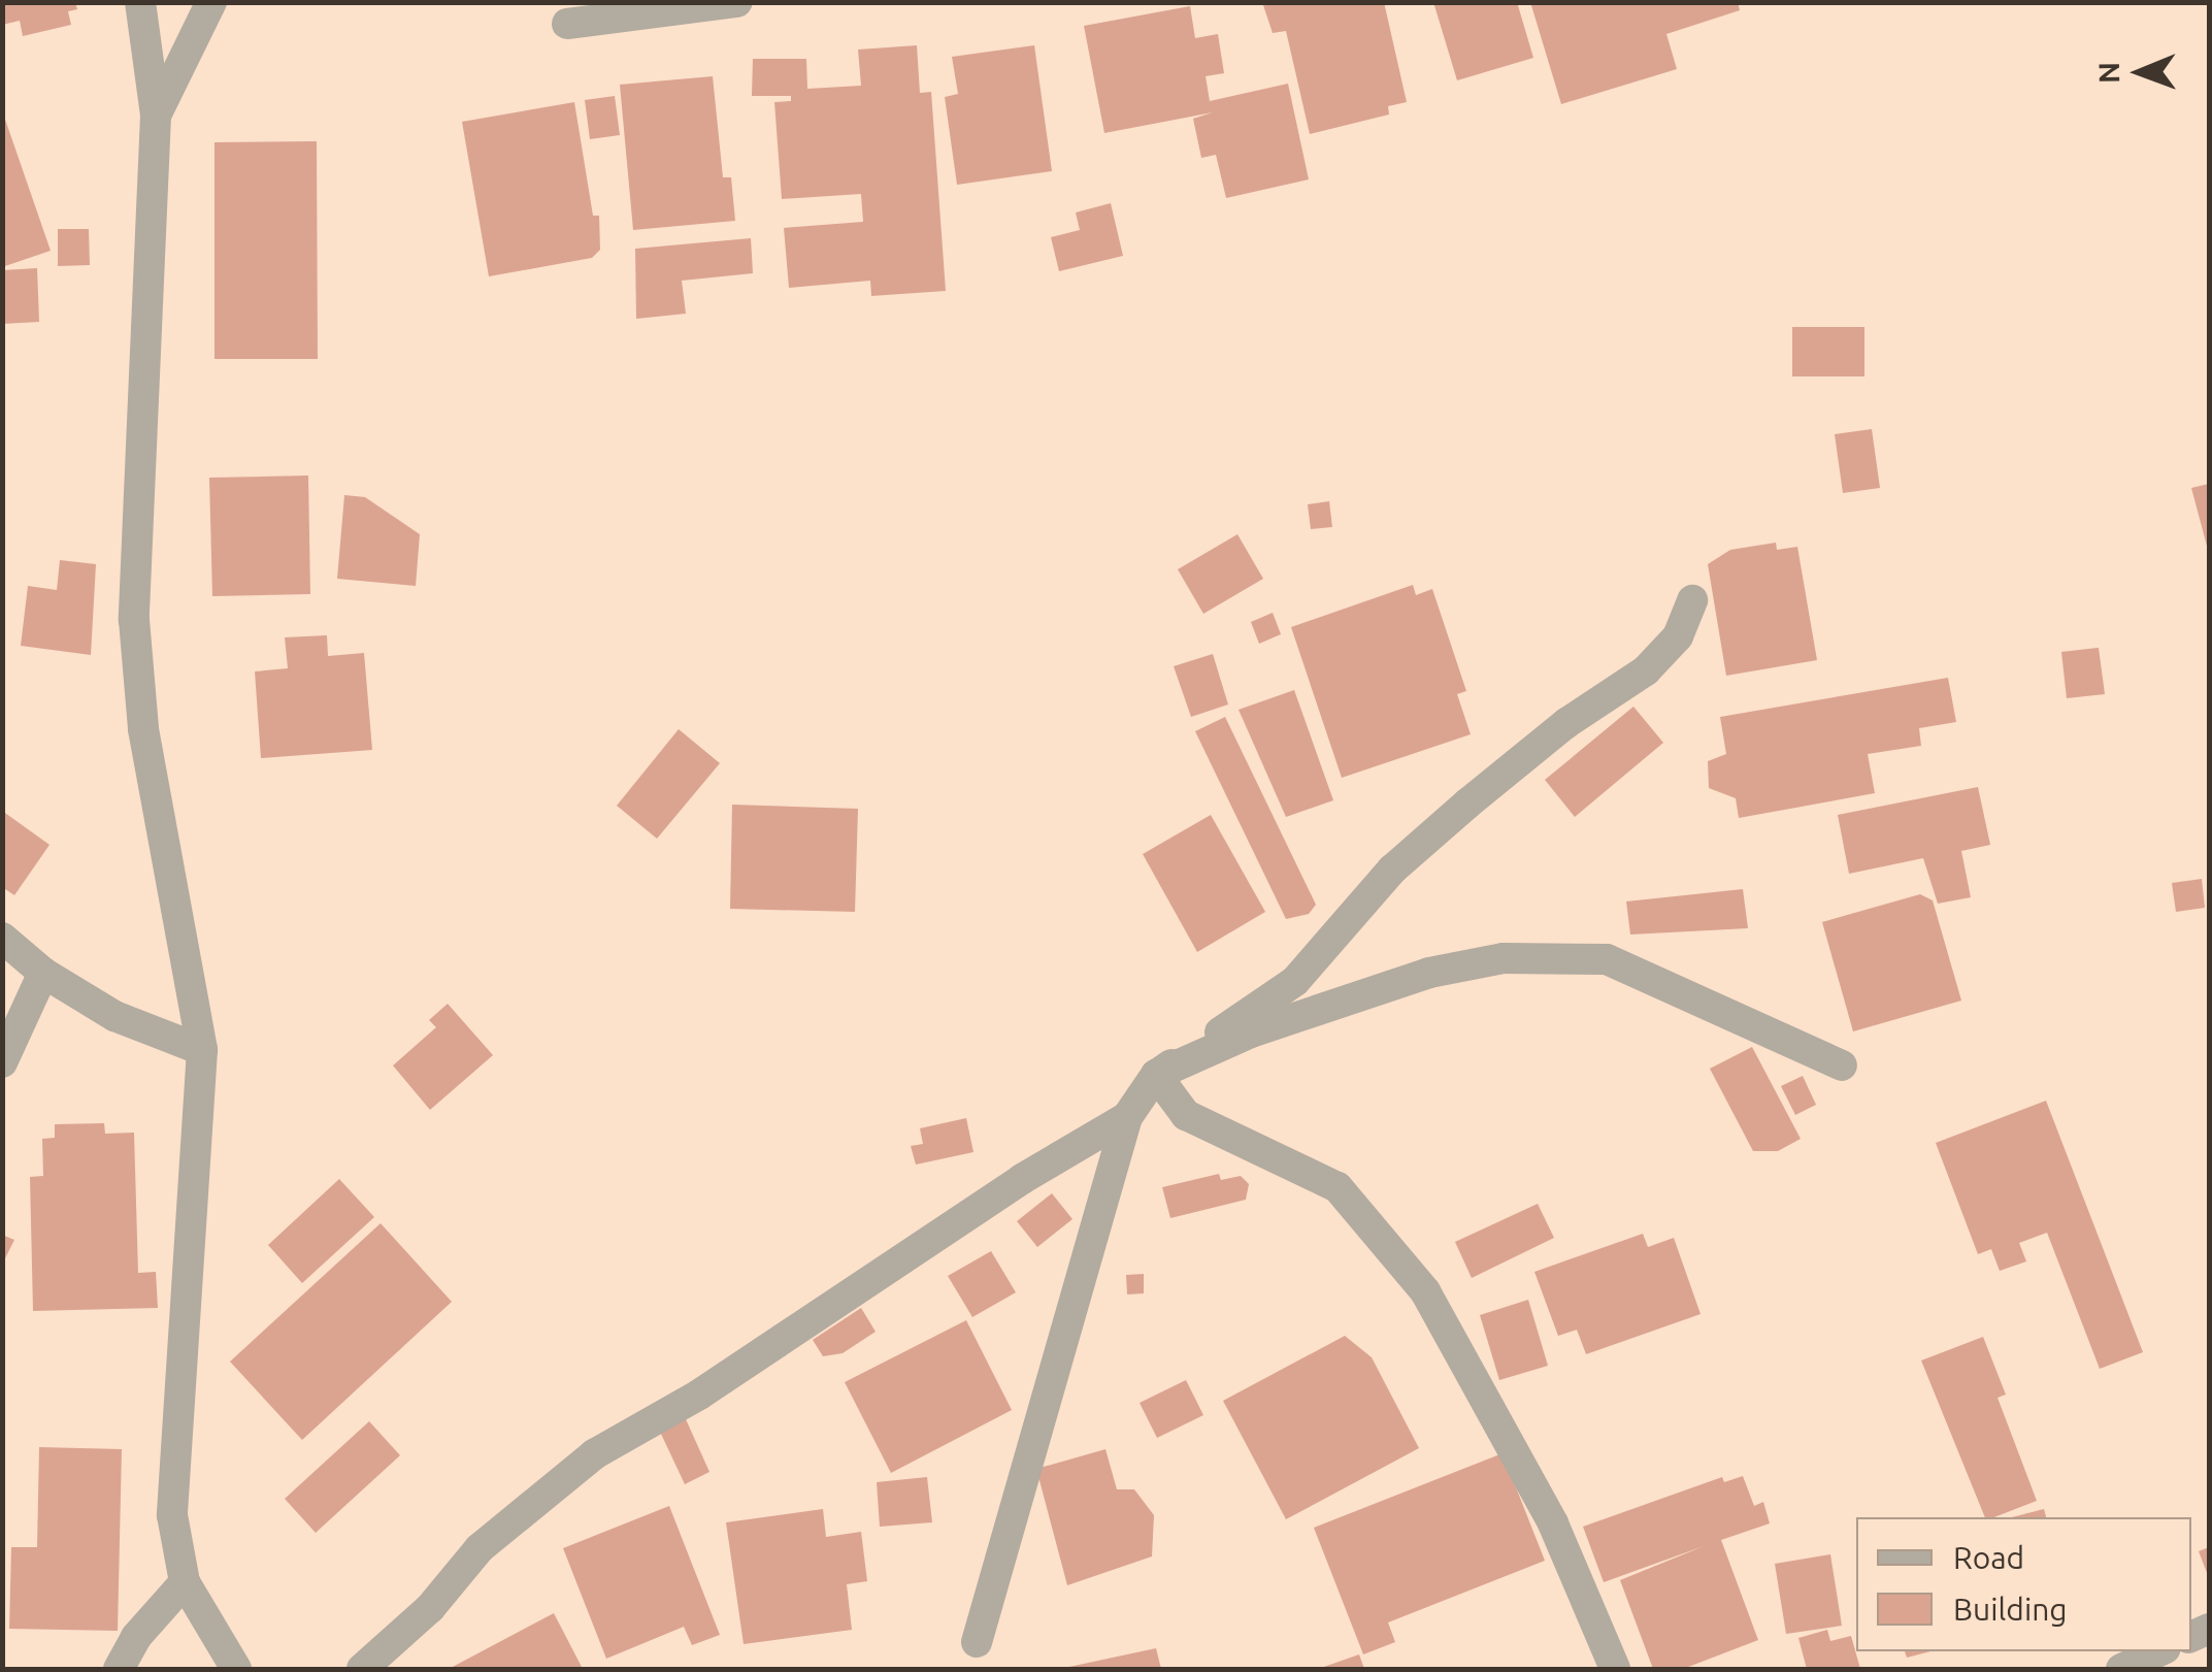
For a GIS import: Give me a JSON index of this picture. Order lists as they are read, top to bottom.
{
  "legend": ["Road", "Building"],
  "north": "left"
}
